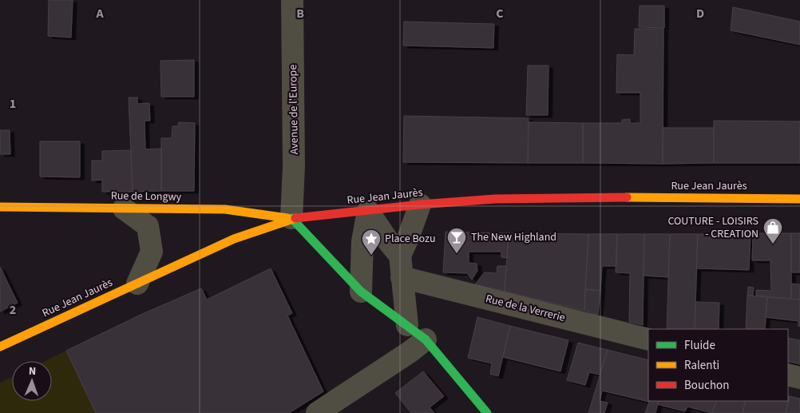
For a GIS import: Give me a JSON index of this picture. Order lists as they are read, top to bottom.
{
  "streets": {
    "main road": ["Rue Jean Jaurès", "Rue de Longwy"],
    "street": ["Avenue de l'Europe", "Rue de la Verrerie"]
  },
  "crossings": [
    ["Avenue de l'Europe", "Rue Jean Jaurès"],
    ["Avenue de l'Europe", "Rue de Longwy"],
    ["Rue Jean Jaurès", "Rue de Longwy"]
  ],
  "places": {
    "shop": ["COUTURE - LOISIRS - CREATION"],
    "bar": ["The New Highland"],
    "place": ["Place Bozu"]
  },
  "legend": ["Fluide", "Ralenti", "Bouchon"],
  "north": "top",
  "grid": {
    "columns": [
      "A",
      "B",
      "C",
      "D"
    ],
    "rows": ["1", "2"]
  }
}
